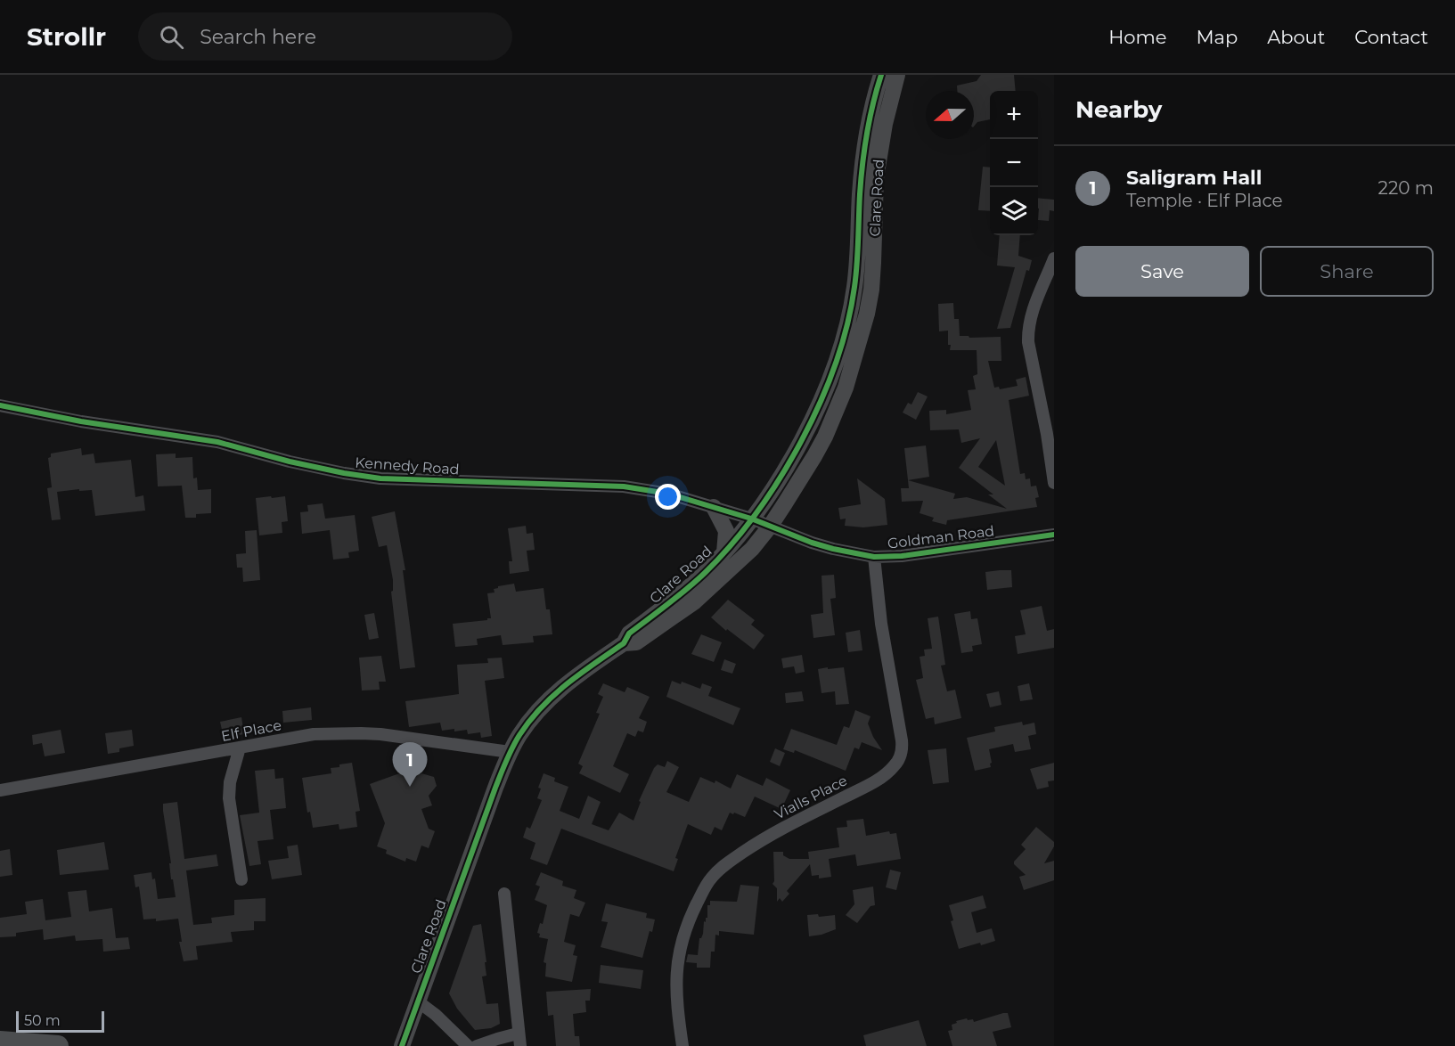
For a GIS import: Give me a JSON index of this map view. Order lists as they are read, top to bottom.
{
  "streets": {
    "street": [
      "Clare Road",
      "Kennedy Road",
      "Goldman Road",
      "Elf Place",
      "Vialls Place"
    ]
  },
  "crossings": [
    ["Clare Road", "Kennedy Road"],
    ["Clare Road", "Goldman Road"],
    ["Clare Road", "Elf Place"],
    ["Kennedy Road", "Goldman Road"],
    ["Goldman Road", "Vialls Place"]
  ],
  "scale_bar": "50 m",
  "north": "left",
  "page": {
    "header": "Strollr",
    "search": "Search here",
    "nav": [
      "Home",
      "Map",
      "About",
      "Contact"
    ],
    "heading": "Nearby",
    "map_buttons": ["+", "−"],
    "list": [
      {
        "mark": "1",
        "name": "Saligram Hall",
        "note": "Temple · Elf Place",
        "value": "220 m"
      }
    ],
    "buttons": ["Save", "Share"],
    "pins": "1",
    "scale": "50 m"
  }
}
